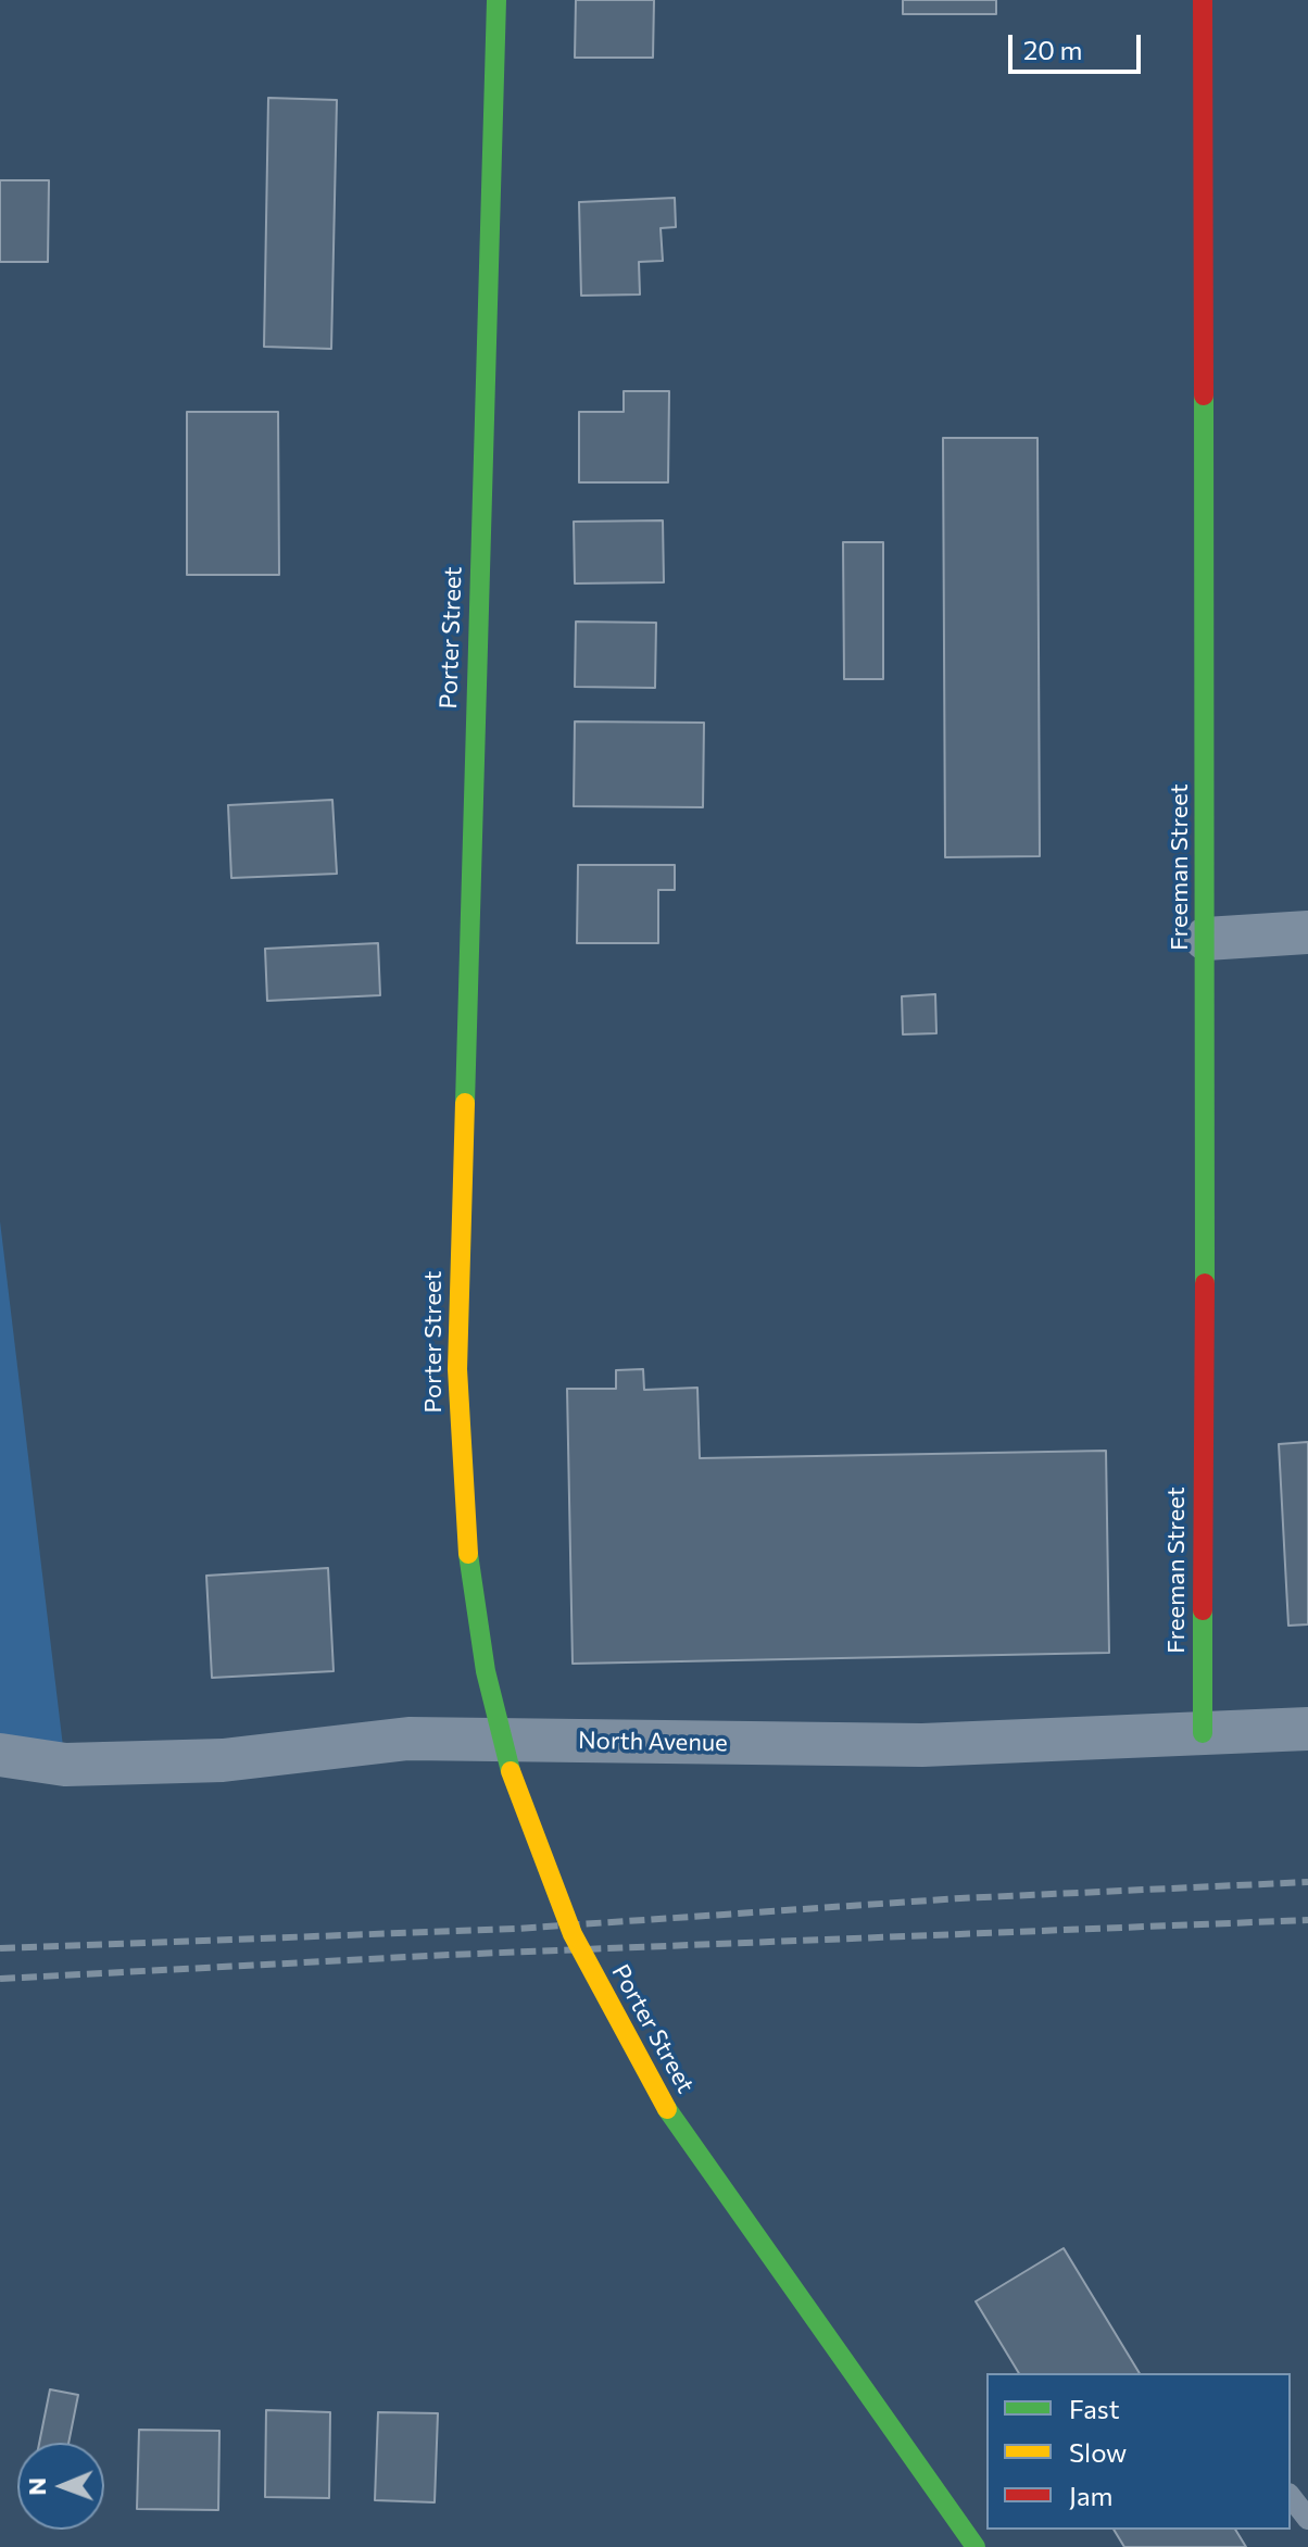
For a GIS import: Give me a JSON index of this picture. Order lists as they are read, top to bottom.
{
  "streets": {
    "street": ["Porter Street", "Freeman Street", "North Avenue"]
  },
  "crossings": [
    ["Porter Street", "North Avenue"],
    ["Freeman Street", "North Avenue"]
  ],
  "legend": ["Fast", "Slow", "Jam"],
  "scale_bar": "20 m",
  "north": "left"
}
